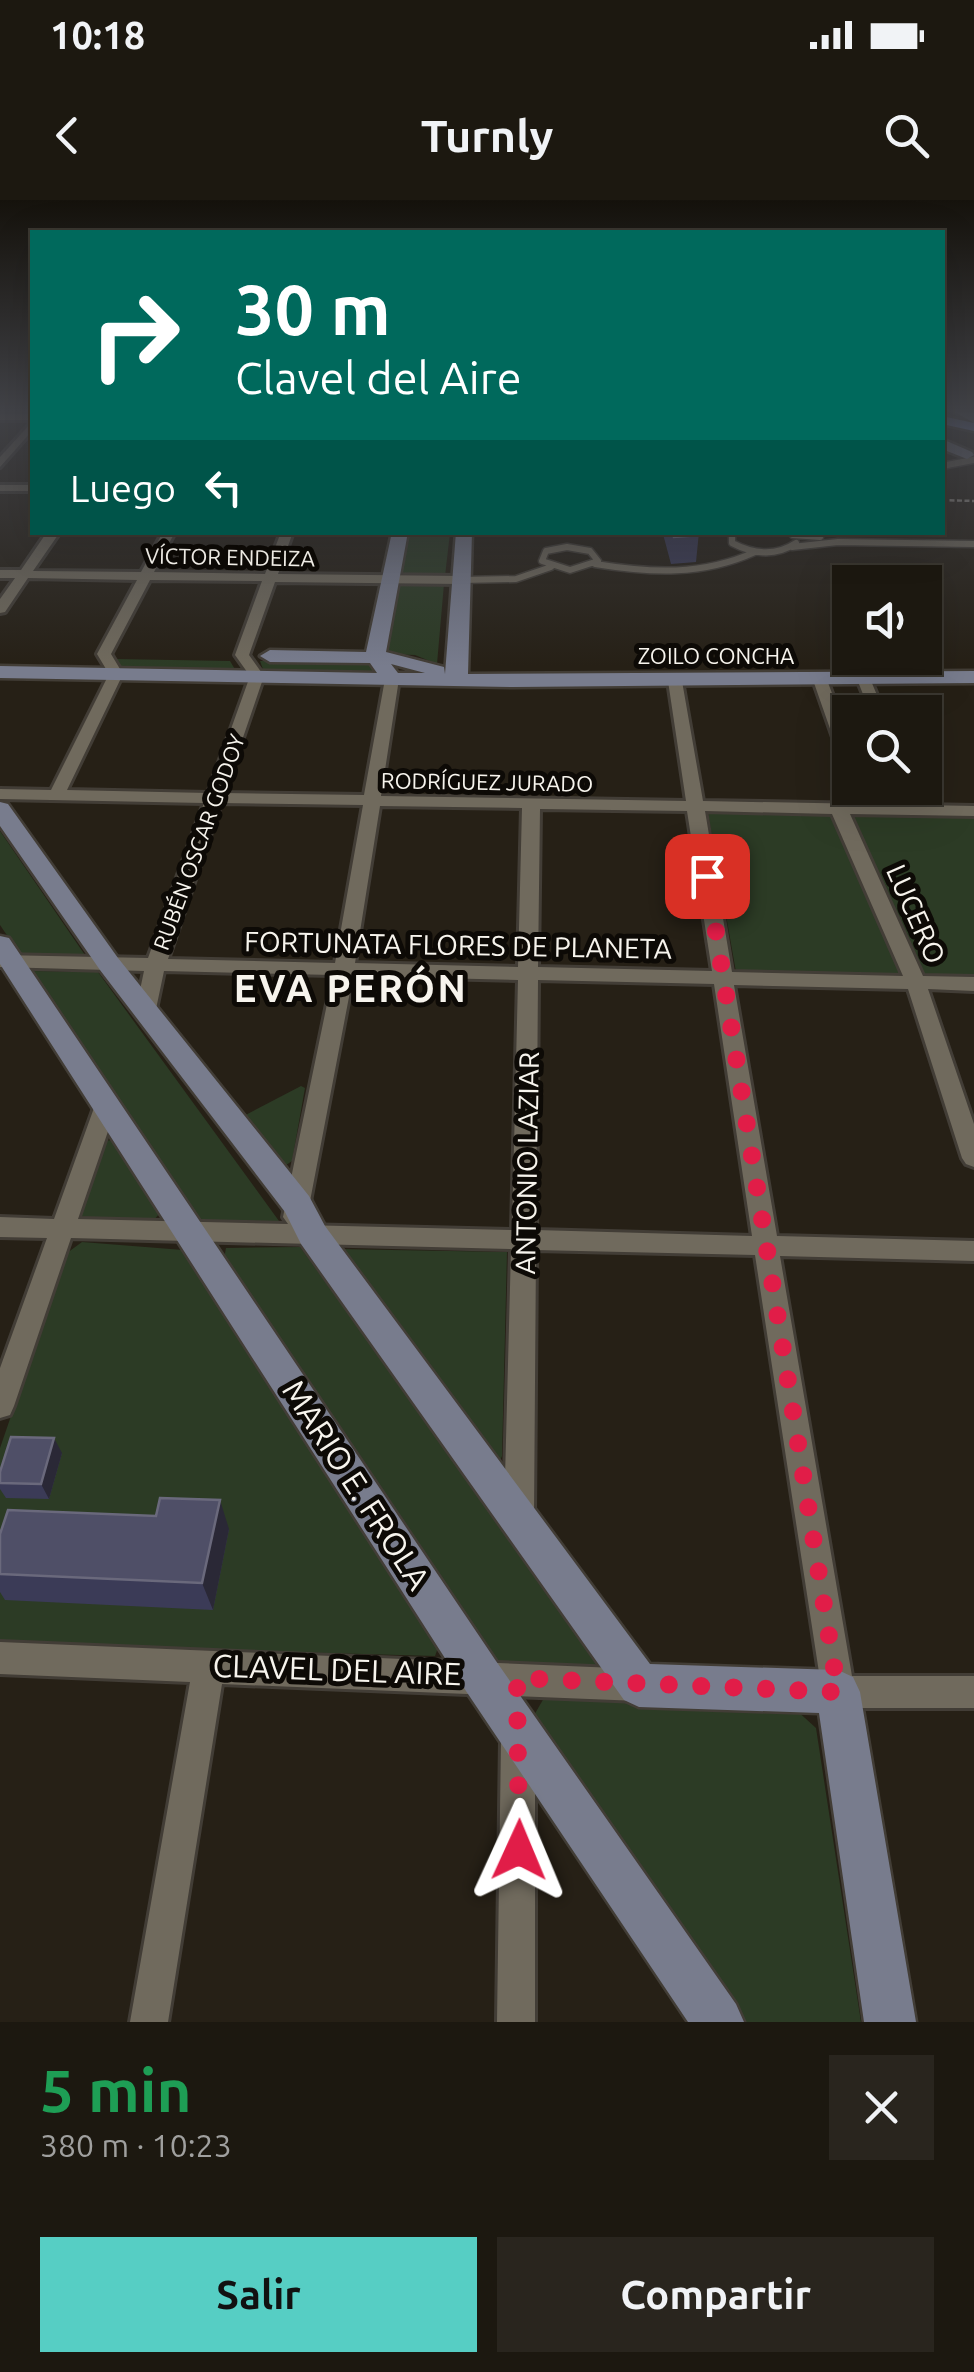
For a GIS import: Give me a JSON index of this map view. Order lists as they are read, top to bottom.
{
  "streets": {
    "street": [
      "VÍCTOR ENDEIZA",
      "ZOILO CONCHA",
      "RODRÍGUEZ JURADO",
      "RUBÉN OSCAR GODOY",
      "LUCERO",
      "FORTUNATA FLORES DE PLANETA",
      "ANTONIO LAZIAR",
      "MARIO E. FROLA",
      "CLAVEL DEL AIRE"
    ]
  },
  "crossings": [
    ["ZOILO CONCHA", "RUBÉN OSCAR GODOY"],
    ["RODRÍGUEZ JURADO", "RUBÉN OSCAR GODOY"],
    ["RODRÍGUEZ JURADO", "LUCERO"],
    ["RODRÍGUEZ JURADO", "ANTONIO LAZIAR"],
    ["RUBÉN OSCAR GODOY", "FORTUNATA FLORES DE PLANETA"],
    ["LUCERO", "FORTUNATA FLORES DE PLANETA"],
    ["FORTUNATA FLORES DE PLANETA", "ANTONIO LAZIAR"],
    ["FORTUNATA FLORES DE PLANETA", "MARIO E. FROLA"],
    ["MARIO E. FROLA", "CLAVEL DEL AIRE"]
  ],
  "districts": ["EVA PERÓN"],
  "page": {
    "status": "10:18",
    "header": "Turnly",
    "turn": ["30 m", "Clavel del Aire"],
    "then": "Luego",
    "heading": ["5 min", "380 m · 10:23"],
    "buttons": ["Salir", "Compartir"]
  }
}
